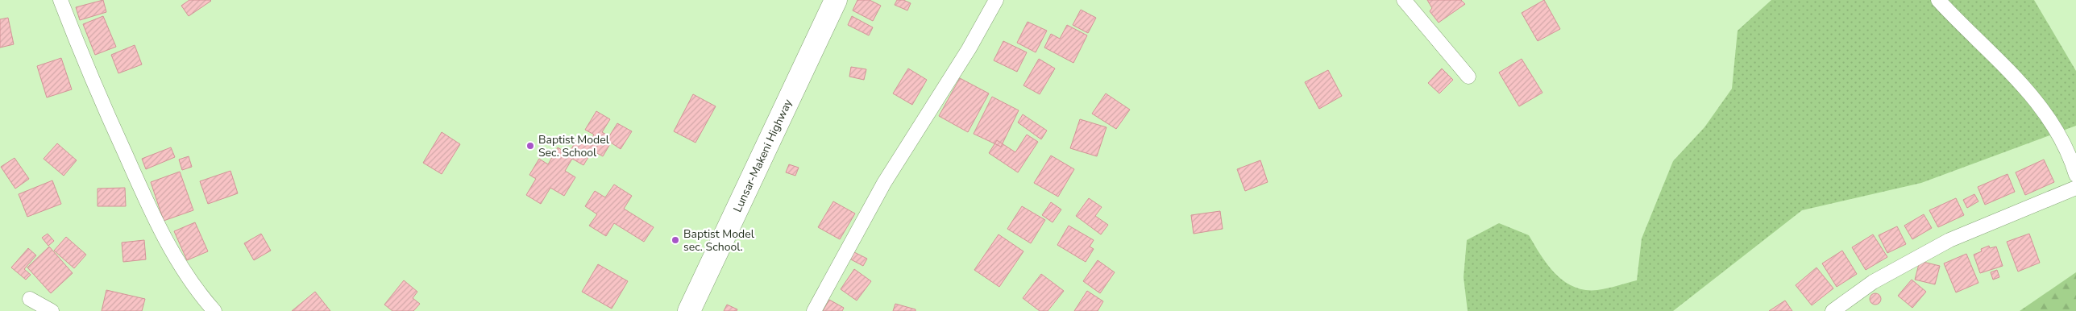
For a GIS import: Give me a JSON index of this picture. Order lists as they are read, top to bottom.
{
  "streets": {
    "main road": ["Lunsar-Makeni Highway"]
  },
  "places": ["Baptist Model Sec. School", "Baptist Model sec. School."]
}
